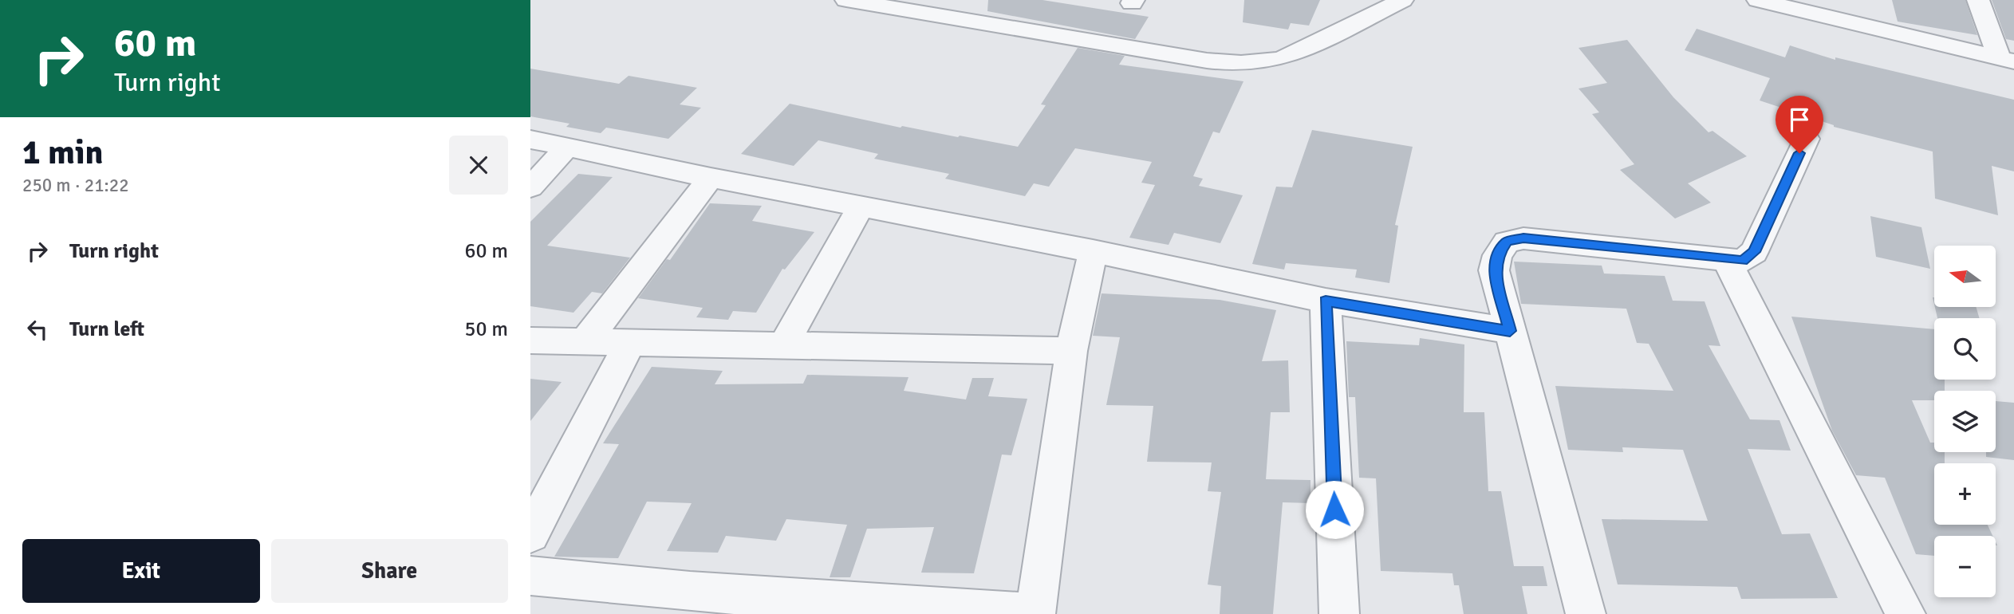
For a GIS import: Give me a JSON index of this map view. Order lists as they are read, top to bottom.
{
  "north": "left",
  "page": {
    "turn": ["60 m", "Turn right"],
    "heading": ["1 min", "250 m · 21:22"],
    "list": [
      {
        "name": "Turn right",
        "value": "60 m"
      },
      {
        "name": "Turn left",
        "value": "50 m"
      }
    ],
    "map_buttons": ["+", "−"],
    "buttons": ["Exit", "Share"]
  }
}
